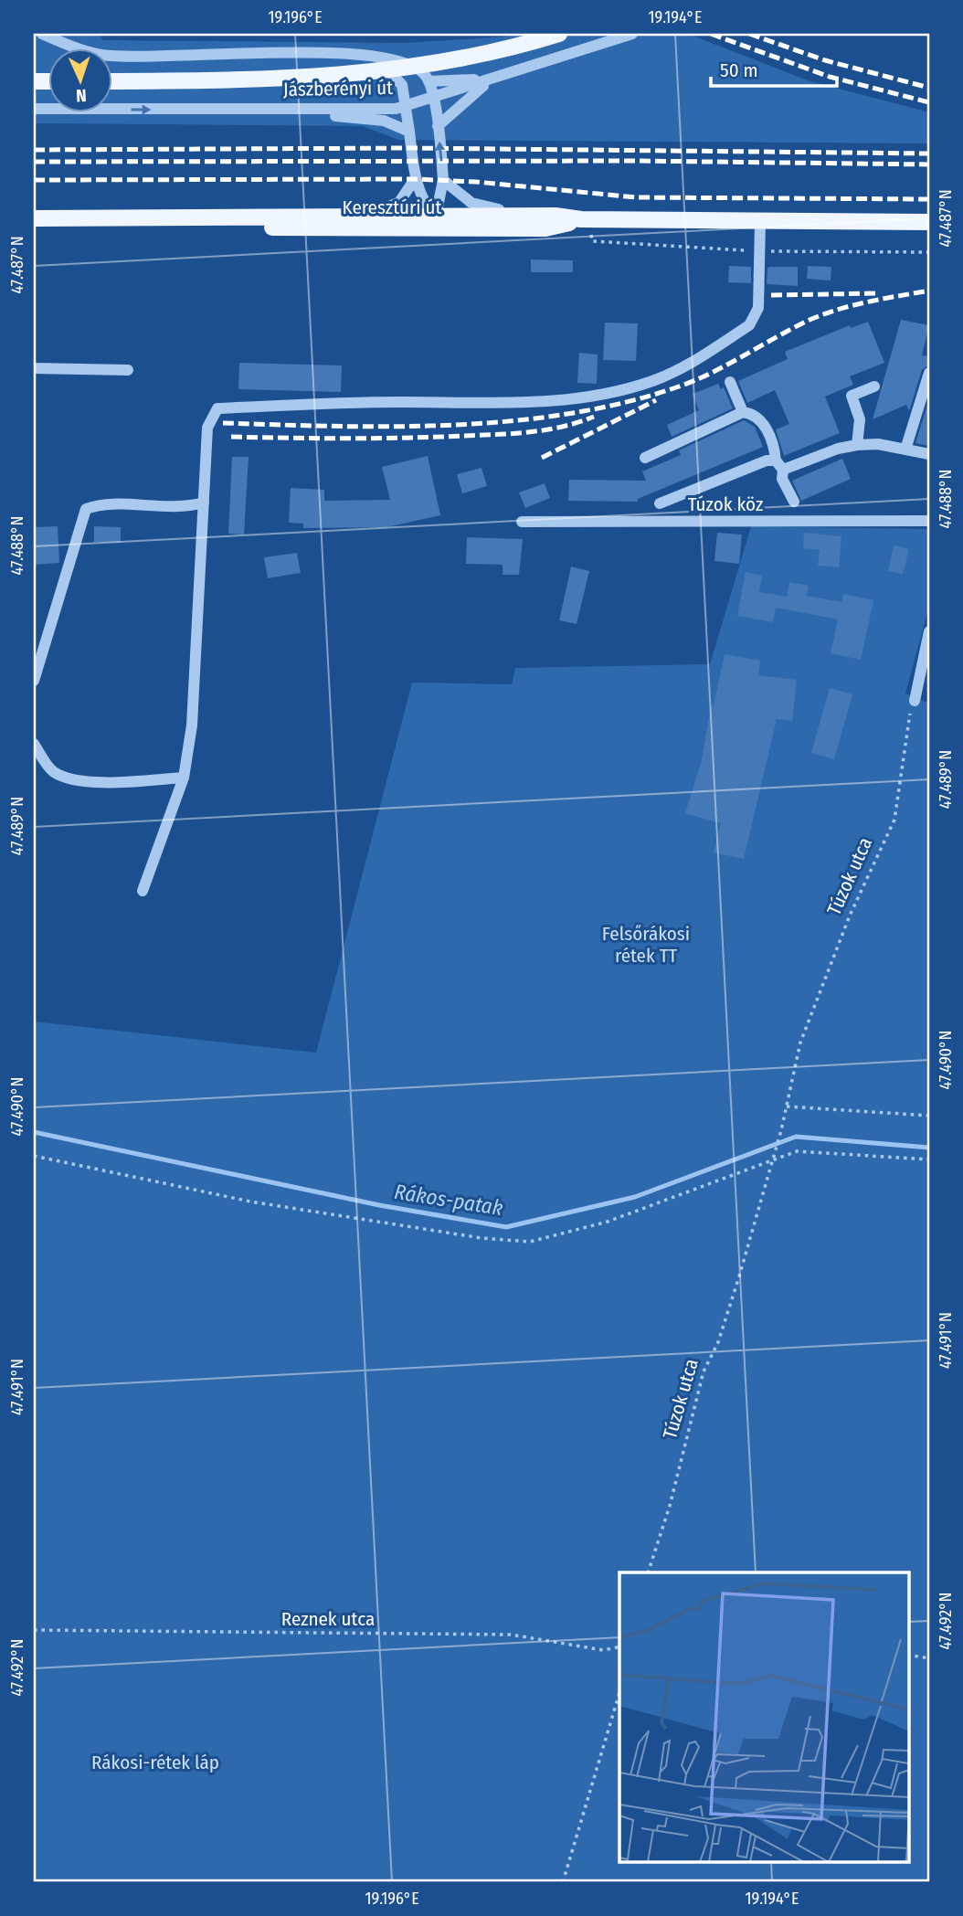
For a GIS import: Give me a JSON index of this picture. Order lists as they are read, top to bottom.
{
  "streets": {
    "main road": ["Jászberényi út", "Keresztúri út"],
    "street": ["Túzok köz"],
    "path": ["Túzok utca", "Reznek utca"]
  },
  "water": ["Rákos-patak"],
  "parks": ["Felsőrákosi rétek TT", "Rákosi-rétek láp"],
  "scale_bar": "50 m",
  "north": "bottom",
  "coordinates": [
    "19.196°E",
    "19.194°E",
    "47.487°N",
    "47.488°N",
    "47.489°N",
    "47.490°N",
    "47.491°N",
    "47.492°N"
  ]
}
